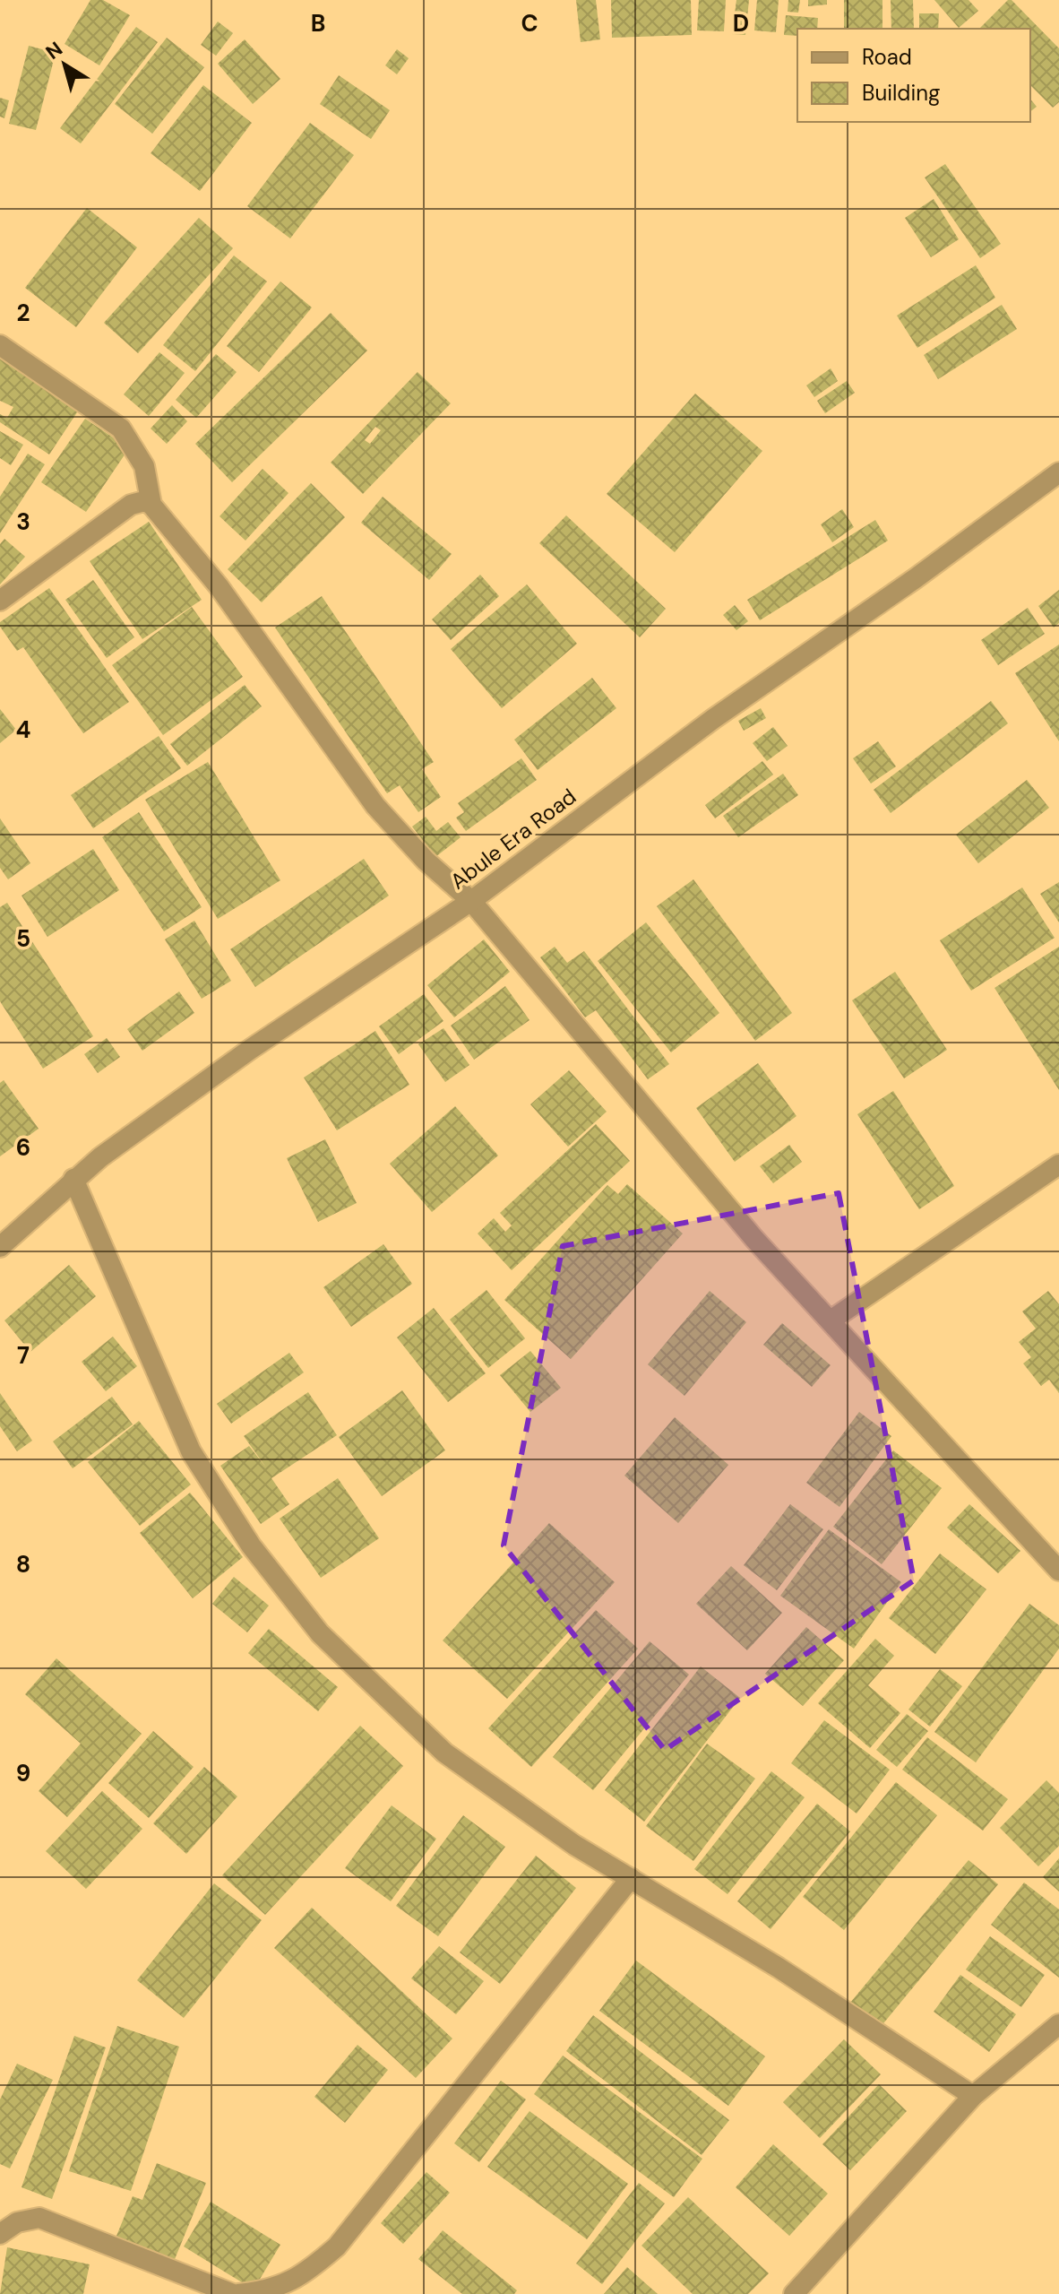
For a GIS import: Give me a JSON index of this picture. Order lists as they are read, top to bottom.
{
  "streets": {
    "street": ["Abule Era Road"]
  },
  "legend": ["Road", "Building"],
  "north": "top left",
  "grid": {
    "columns": ["B", "C", "D"],
    "rows": [
      "2",
      "3",
      "4",
      "5",
      "6",
      "7",
      "8",
      "9"
    ]
  }
}
